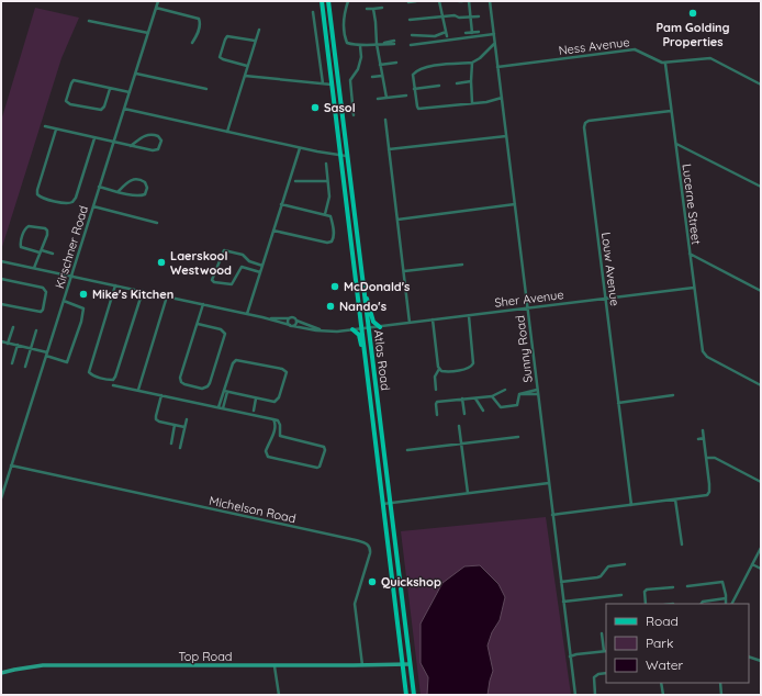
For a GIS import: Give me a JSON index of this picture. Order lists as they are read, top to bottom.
{
  "streets": {
    "main road": ["Atlas Road"],
    "street": [
      "Ness Avenue",
      "Lucerne Street",
      "Kirschner Road",
      "Louw Avenue",
      "Sher Avenue",
      "Sunny Road",
      "Michelson Road",
      "Top Road"
    ]
  },
  "crossings": [
    ["Ness Avenue", "Lucerne Street"],
    ["Ness Avenue", "Sunny Road"],
    ["Lucerne Street", "Louw Avenue"],
    ["Lucerne Street", "Sher Avenue"],
    ["Kirschner Road", "Michelson Road"],
    ["Louw Avenue", "Sher Avenue"],
    ["Sher Avenue", "Sunny Road"],
    ["Sher Avenue", "Atlas Road"],
    ["Atlas Road", "Top Road"],
    ["Michelson Road", "Top Road"]
  ],
  "places": [
    "Pam Golding Properties",
    "Sasol",
    "Laerskool Westwood",
    "McDonald's",
    "Mike's Kitchen",
    "Nando's",
    "Quickshop"
  ],
  "legend": ["Road", "Park", "Water"]
}
